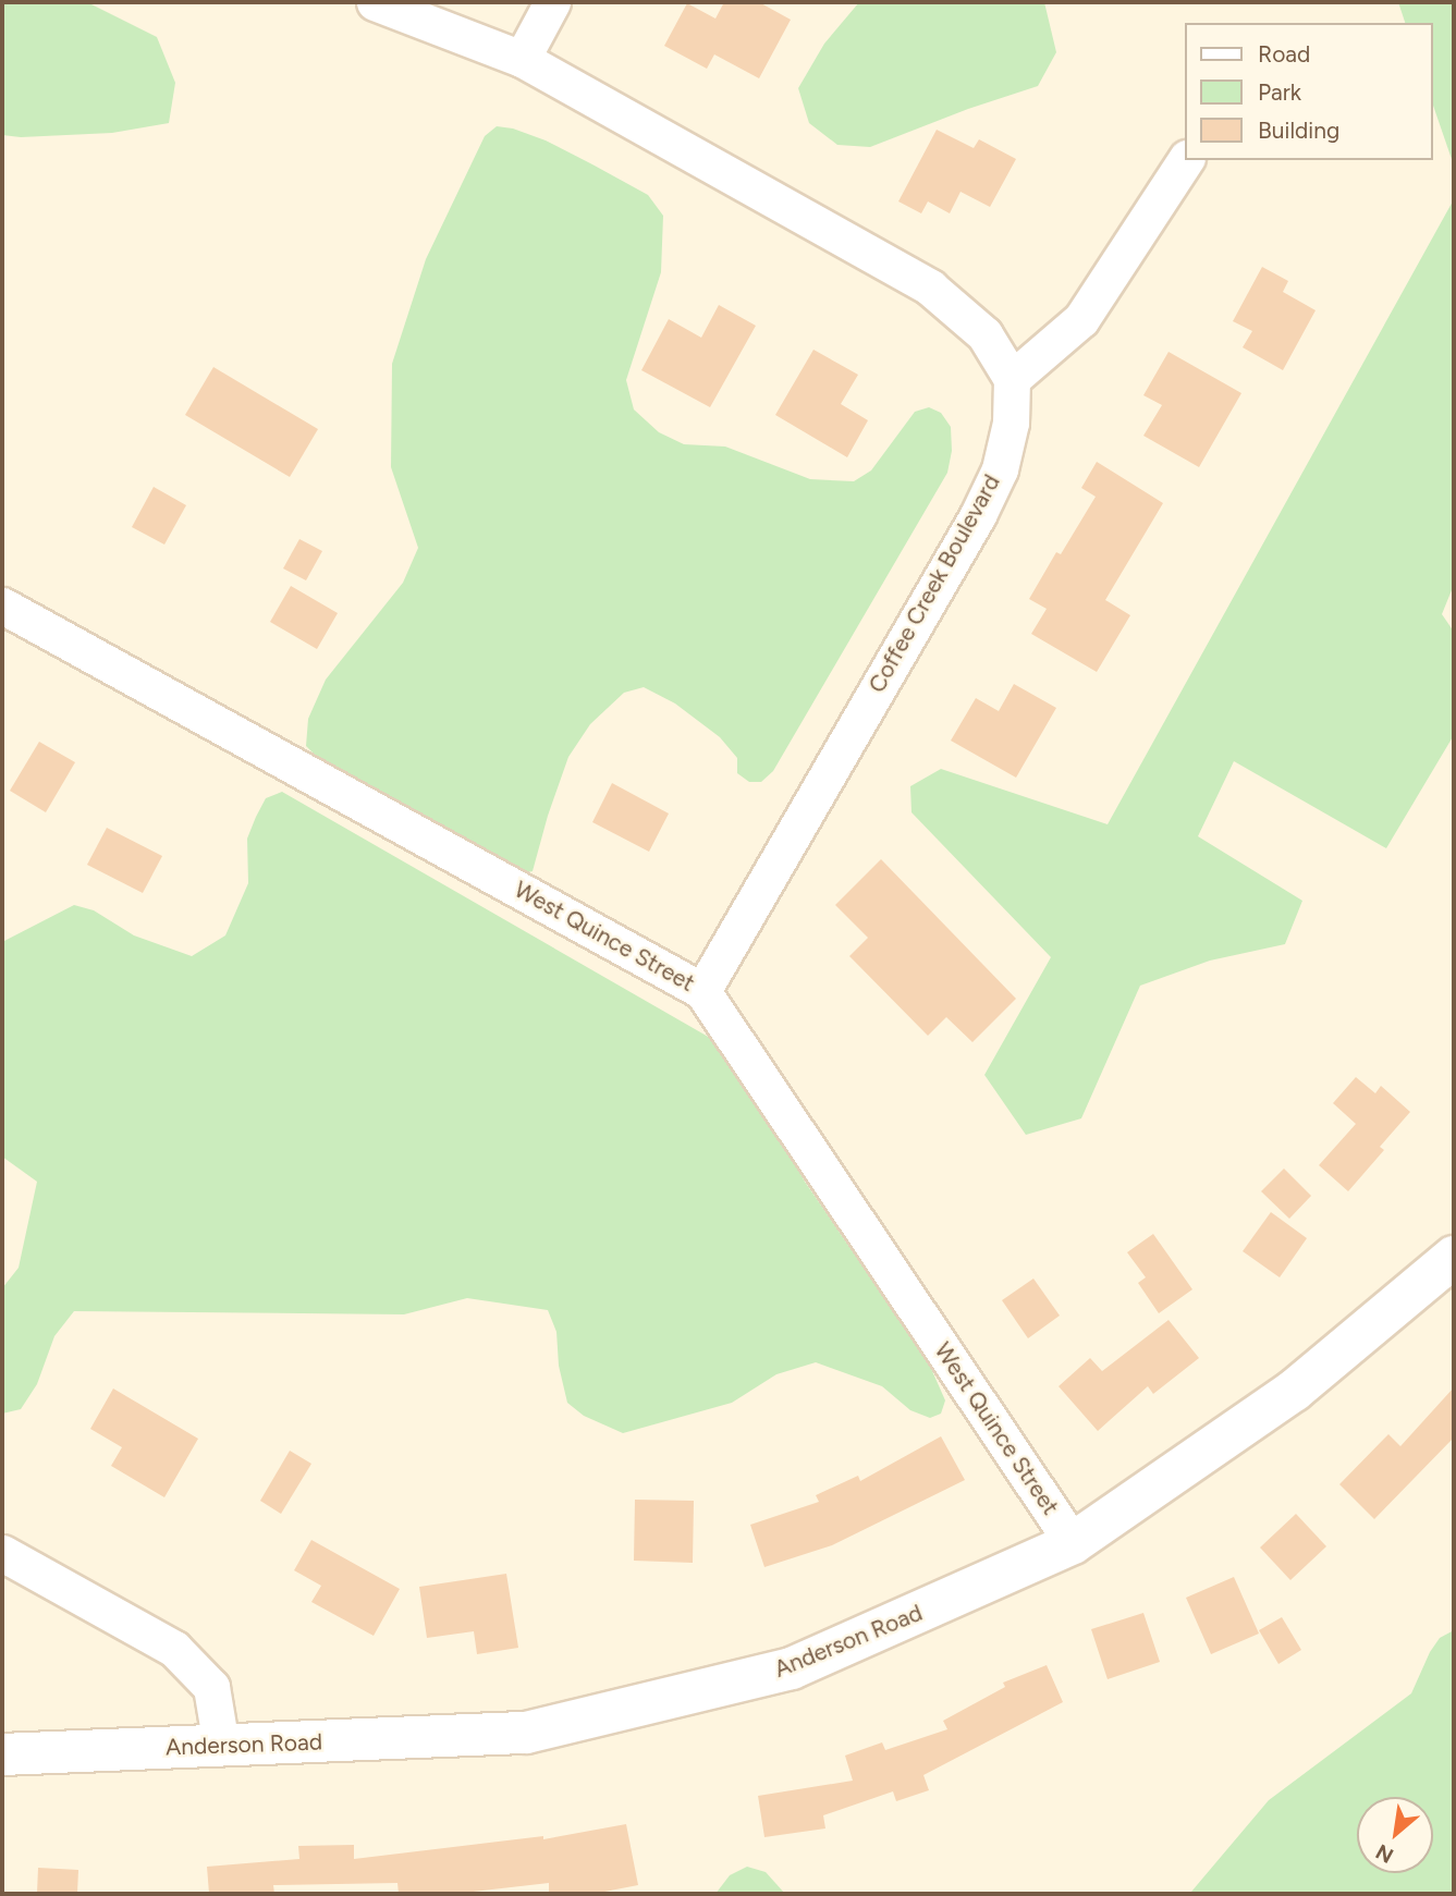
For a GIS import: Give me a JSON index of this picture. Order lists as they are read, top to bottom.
{
  "streets": {
    "street": ["Coffee Creek Boulevard", "West Quince Street", "Anderson Road"]
  },
  "crossings": [
    ["Coffee Creek Boulevard", "West Quince Street"],
    ["West Quince Street", "Anderson Road"]
  ],
  "legend": ["Road", "Park", "Building"],
  "north": "bottom left"
}
